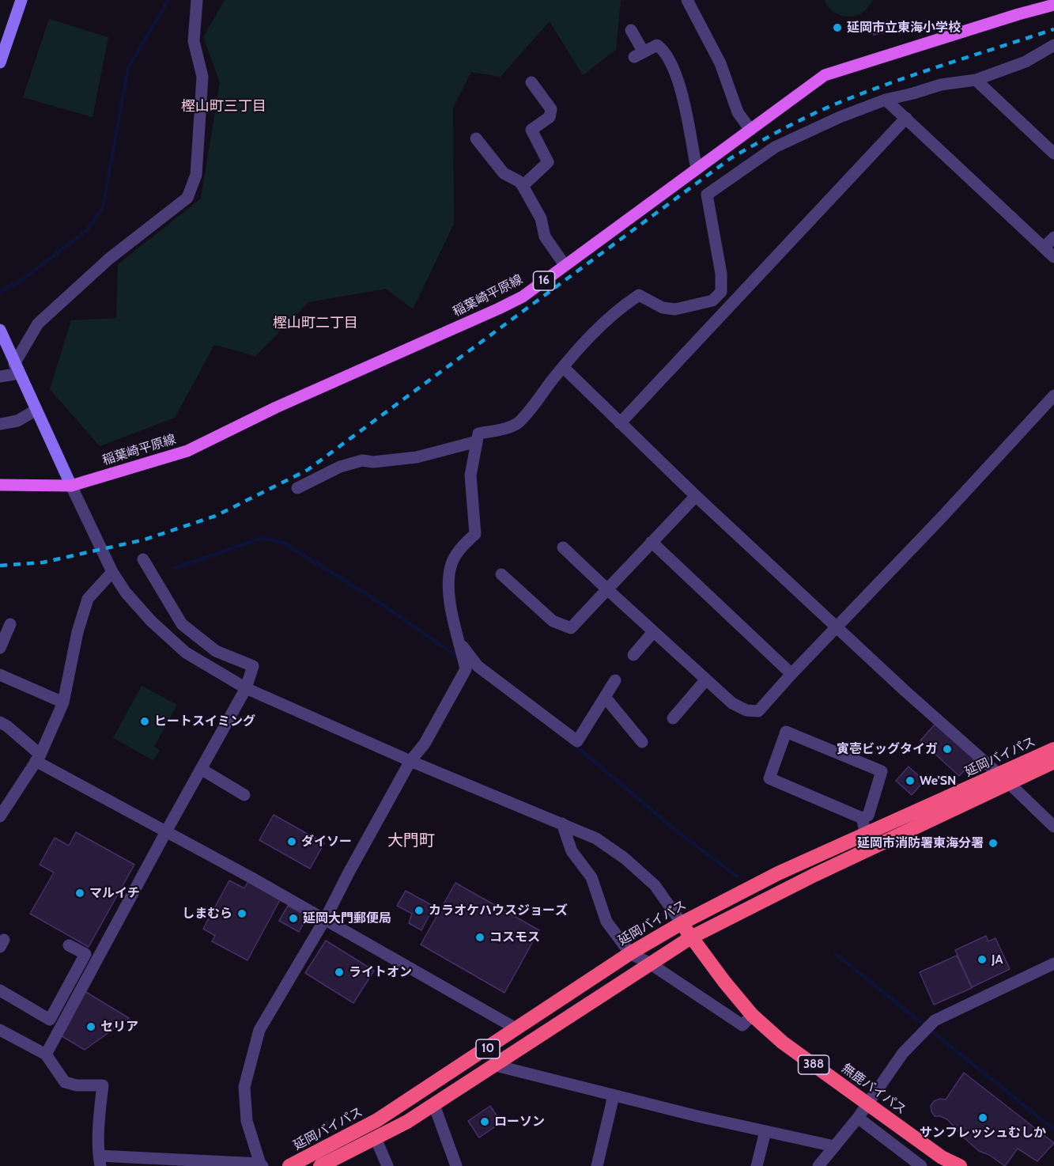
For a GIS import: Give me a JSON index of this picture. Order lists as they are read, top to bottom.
{
  "streets": {
    "highway": [
      "延岡バイパス",
      "10",
      "388",
      "無鹿バイパス"
    ],
    "main road": ["16", "稲葉崎平原線"]
  },
  "crossings": [
    ["延岡バイパス", "無鹿バイパス"]
  ],
  "districts": ["樫山町三丁目", "樫山町二丁目", "大門町"],
  "places": [
    "延岡市立東海小学校",
    "ヒートスイミング",
    "寅壱ビッグタイガ",
    "We'SN",
    "ダイソー",
    "延岡市消防署東海分署",
    "マルイチ",
    "カラオケハウスジョーズ",
    "しまむら",
    "延岡大門郵便局",
    "コスモス",
    "JA",
    "ライトオン",
    "セリア",
    "サンフレッシュむしか",
    "ローソン"
  ]
}
